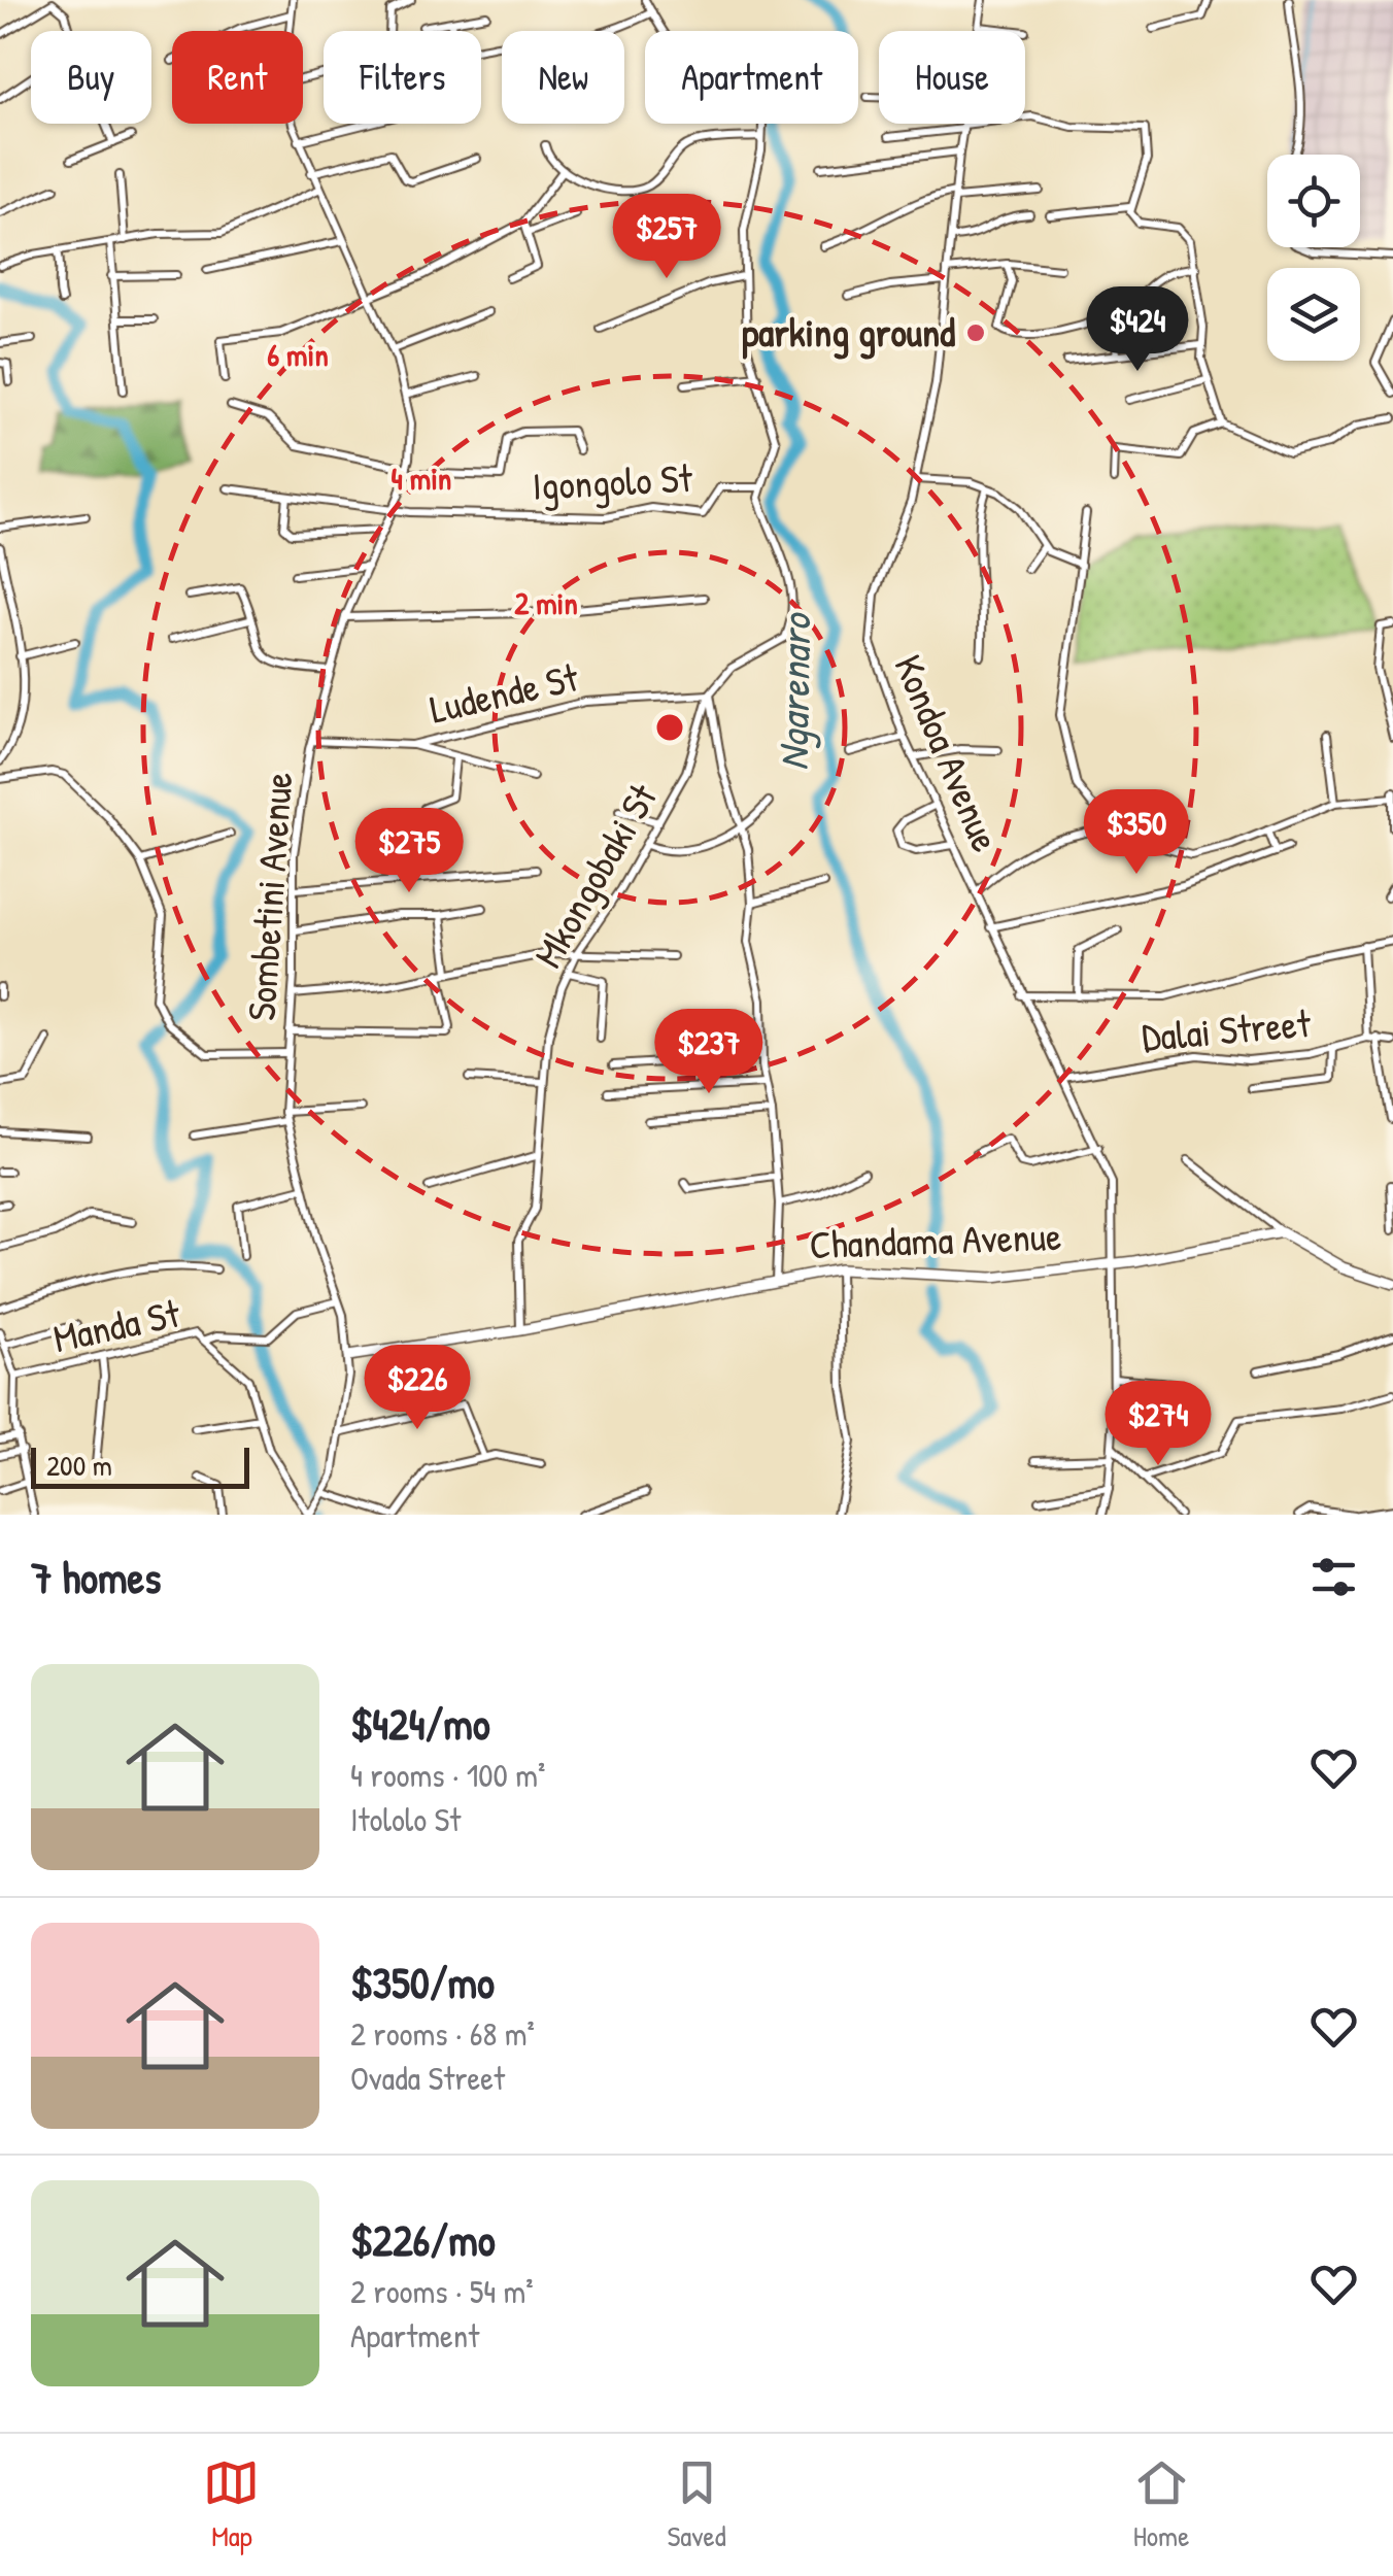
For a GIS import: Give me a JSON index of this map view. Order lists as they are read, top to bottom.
{
  "streets": {
    "street": [
      "Igongolo St",
      "Ludende St",
      "Kondoa Avenue",
      "Mkongobaki St",
      "Sombetini Avenue",
      "Dalai Street",
      "Chandama Avenue",
      "Manda St"
    ]
  },
  "crossings": [
    ["Igongolo St", "Sombetini Avenue"],
    ["Ludende St", "Mkongobaki St"],
    ["Ludende St", "Sombetini Avenue"],
    ["Kondoa Avenue", "Dalai Street"],
    ["Kondoa Avenue", "Chandama Avenue"],
    ["Mkongobaki St", "Chandama Avenue"],
    ["Sombetini Avenue", "Chandama Avenue"],
    ["Sombetini Avenue", "Manda St"]
  ],
  "water": ["Ngarenaro"],
  "places": ["parking ground"],
  "scale_bar": "200 m",
  "page": {
    "chip": [
      "Buy",
      "Rent",
      "Filters",
      "New",
      "Apartment",
      "House"
    ],
    "price": [
      "$257",
      "$424",
      "$350",
      "$275",
      "$237",
      "$226",
      "$274"
    ],
    "scale": "200 m",
    "heading": "7 homes",
    "list": [
      {
        "name": "$424/mo",
        "note": "4 rooms · 100 m² · Itololo St"
      },
      {
        "name": "$350/mo",
        "note": "2 rooms · 68 m² · Ovada Street"
      },
      {
        "name": "$226/mo",
        "note": "2 rooms · 54 m² · Apartment"
      }
    ],
    "tabs": ["Map", "Saved", "Home"]
  },
  "rings": ["6 min", "4 min", "2 min"]
}
